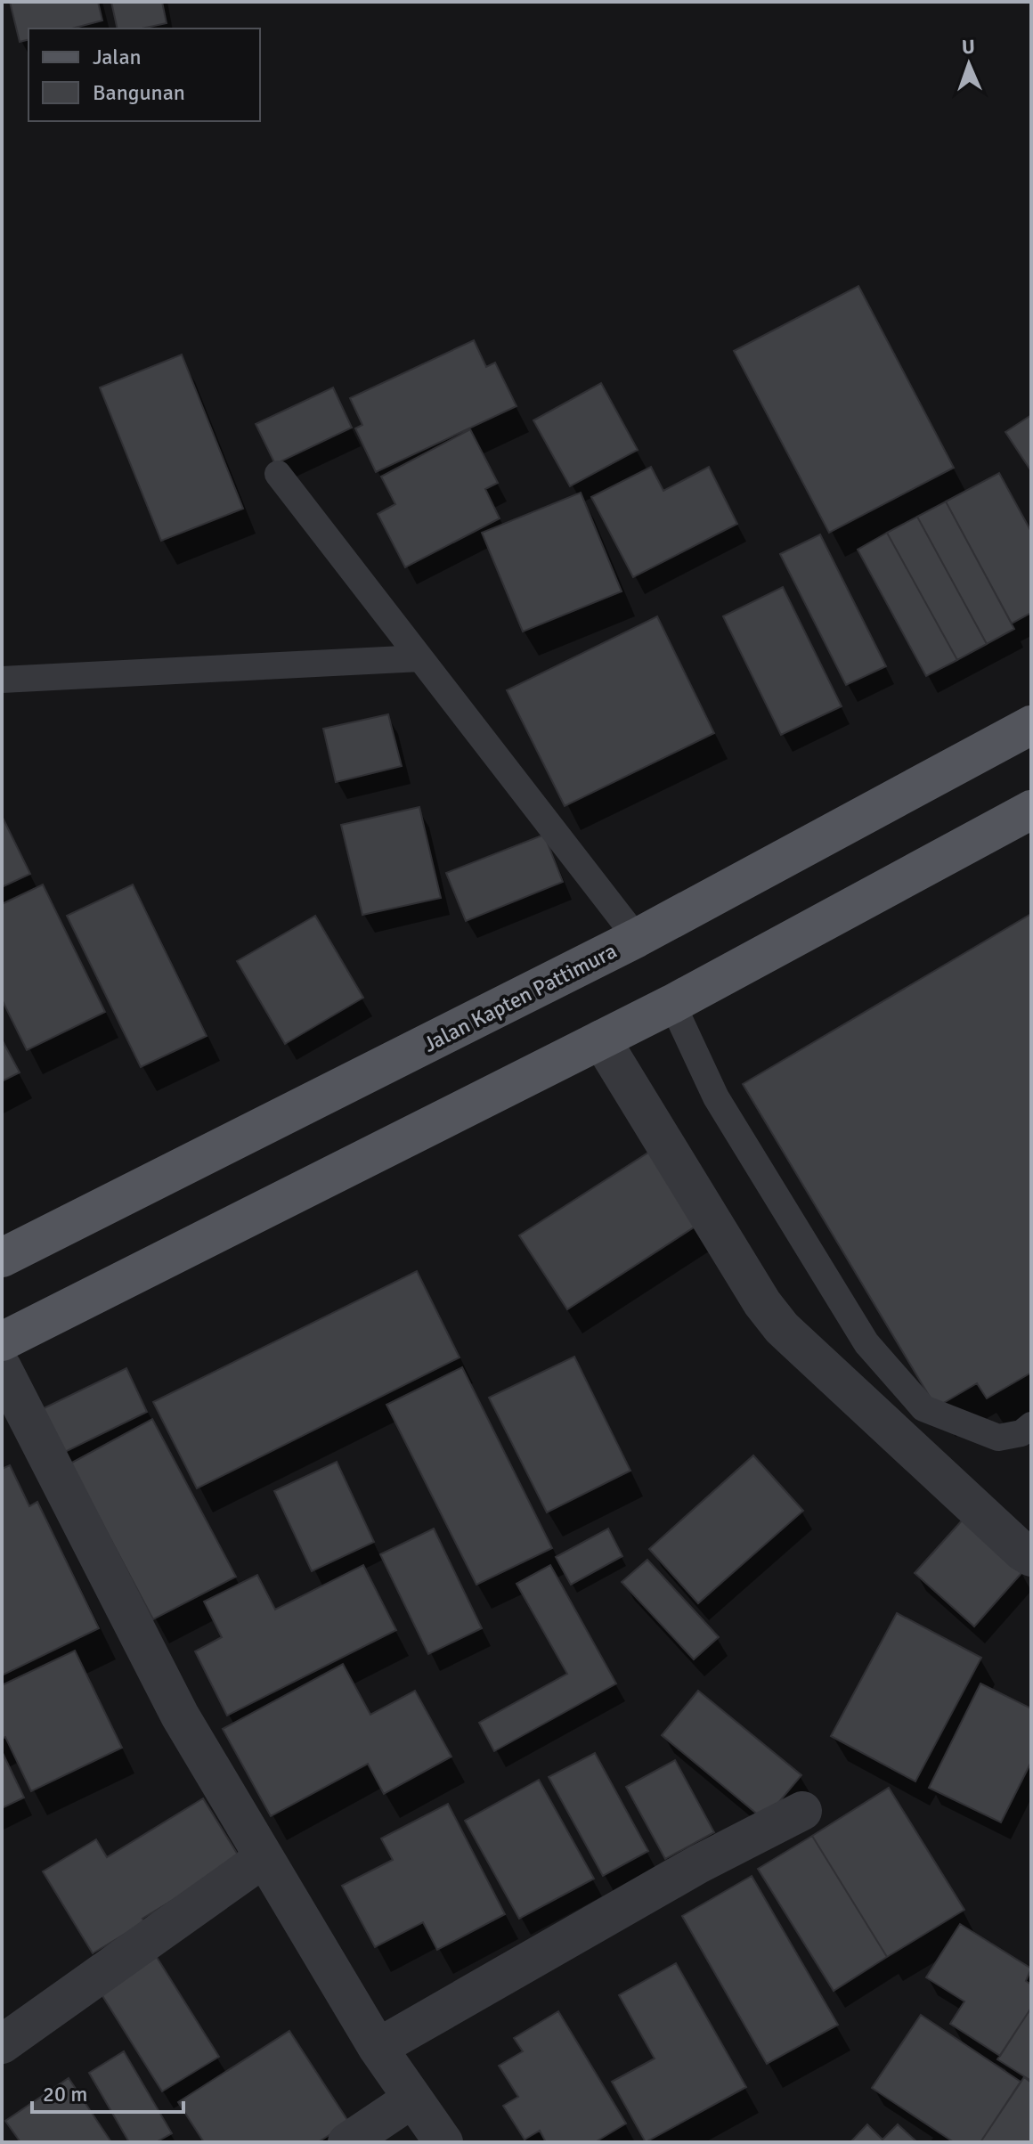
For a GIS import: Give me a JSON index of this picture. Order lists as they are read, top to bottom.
{
  "streets": {
    "main road": ["Jalan Kapten Pattimura"]
  },
  "legend": ["Jalan", "Bangunan"],
  "scale_bar": "20 m",
  "north": "top"
}
